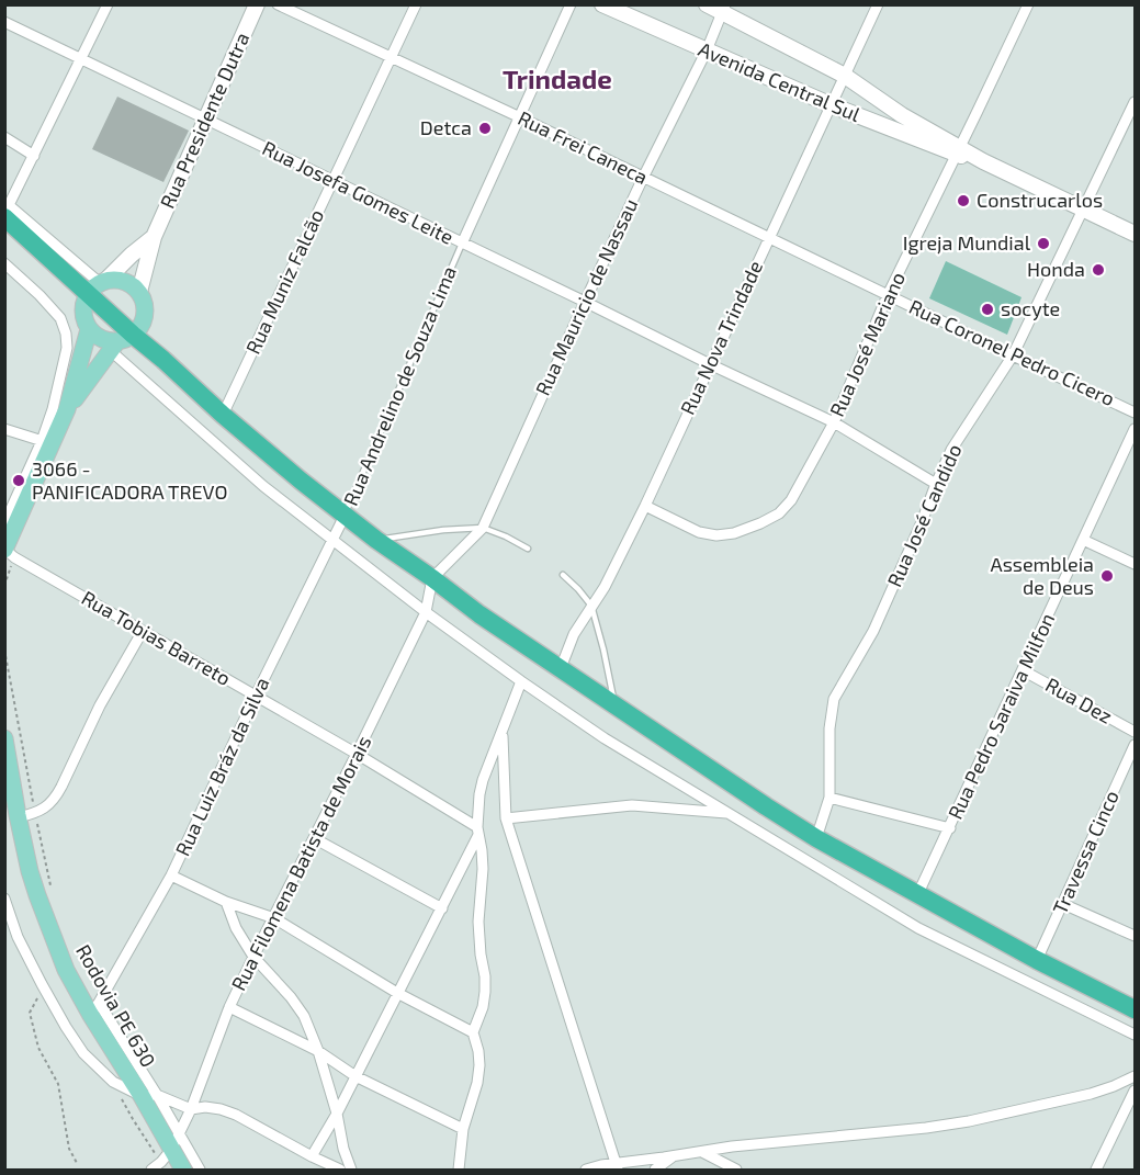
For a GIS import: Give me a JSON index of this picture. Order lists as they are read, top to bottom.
{
  "streets": {
    "main road": ["Avenida Central Sul", "Rua Presidente Dutra", "Rodovia PE 630"],
    "street": [
      "Rua Frei Caneca",
      "Rua Josefa Gomes Leite",
      "Rua Muniz Falcão",
      "Rua Mauricio de Nassau",
      "Rua Nova Trindade",
      "Rua José Mariano",
      "Rua Coronel Pedro Cicero",
      "Rua Andrelino de Souza Lima",
      "Rua José Candido",
      "Rua Tobias Barreto",
      "Rua Dez",
      "Rua Pedro Saraiva Milfon",
      "Rua Luiz Bráz da Silva",
      "Travessa Cinco",
      "Rua Filomena Batista de Morais"
    ]
  },
  "crossings": [
    ["Avenida Central Sul", "Rua Mauricio de Nassau"],
    ["Avenida Central Sul", "Rua Nova Trindade"],
    ["Avenida Central Sul", "Rua José Mariano"],
    ["Rua Presidente Dutra", "Rua Josefa Gomes Leite"],
    ["Rua Frei Caneca", "Rua Muniz Falcão"],
    ["Rua Frei Caneca", "Rua Mauricio de Nassau"],
    ["Rua Frei Caneca", "Rua Nova Trindade"],
    ["Rua Frei Caneca", "Rua José Mariano"],
    ["Rua Frei Caneca", "Rua Coronel Pedro Cicero"],
    ["Rua Frei Caneca", "Rua Andrelino de Souza Lima"],
    ["Rua Josefa Gomes Leite", "Rua Muniz Falcão"],
    ["Rua Josefa Gomes Leite", "Rua Mauricio de Nassau"],
    ["Rua Josefa Gomes Leite", "Rua Nova Trindade"],
    ["Rua Josefa Gomes Leite", "Rua José Mariano"],
    ["Rua Josefa Gomes Leite", "Rua Andrelino de Souza Lima"],
    ["Rua Josefa Gomes Leite", "Rua José Candido"],
    ["Rua Mauricio de Nassau", "Rua Filomena Batista de Morais"],
    ["Rua Nova Trindade", "Rua José Mariano"],
    ["Rua José Mariano", "Rua Coronel Pedro Cicero"],
    ["Rua Coronel Pedro Cicero", "Rua José Candido"],
    ["Rua Andrelino de Souza Lima", "Rua Luiz Bráz da Silva"],
    ["Rua Tobias Barreto", "Rua Luiz Bráz da Silva"],
    ["Rua Tobias Barreto", "Rua Filomena Batista de Morais"],
    ["Rua Dez", "Rua Pedro Saraiva Milfon"],
    ["Rua Luiz Bráz da Silva", "Rodovia PE 630"],
    ["Rua Filomena Batista de Morais", "Rodovia PE 630"]
  ],
  "districts": ["Trindade"],
  "places": [
    "Detca",
    "Construcarlos",
    "Igreja Mundial",
    "Honda",
    "socyte",
    "3066 - PANIFICADORA TREVO",
    "Assembleia de Deus"
  ]
}
